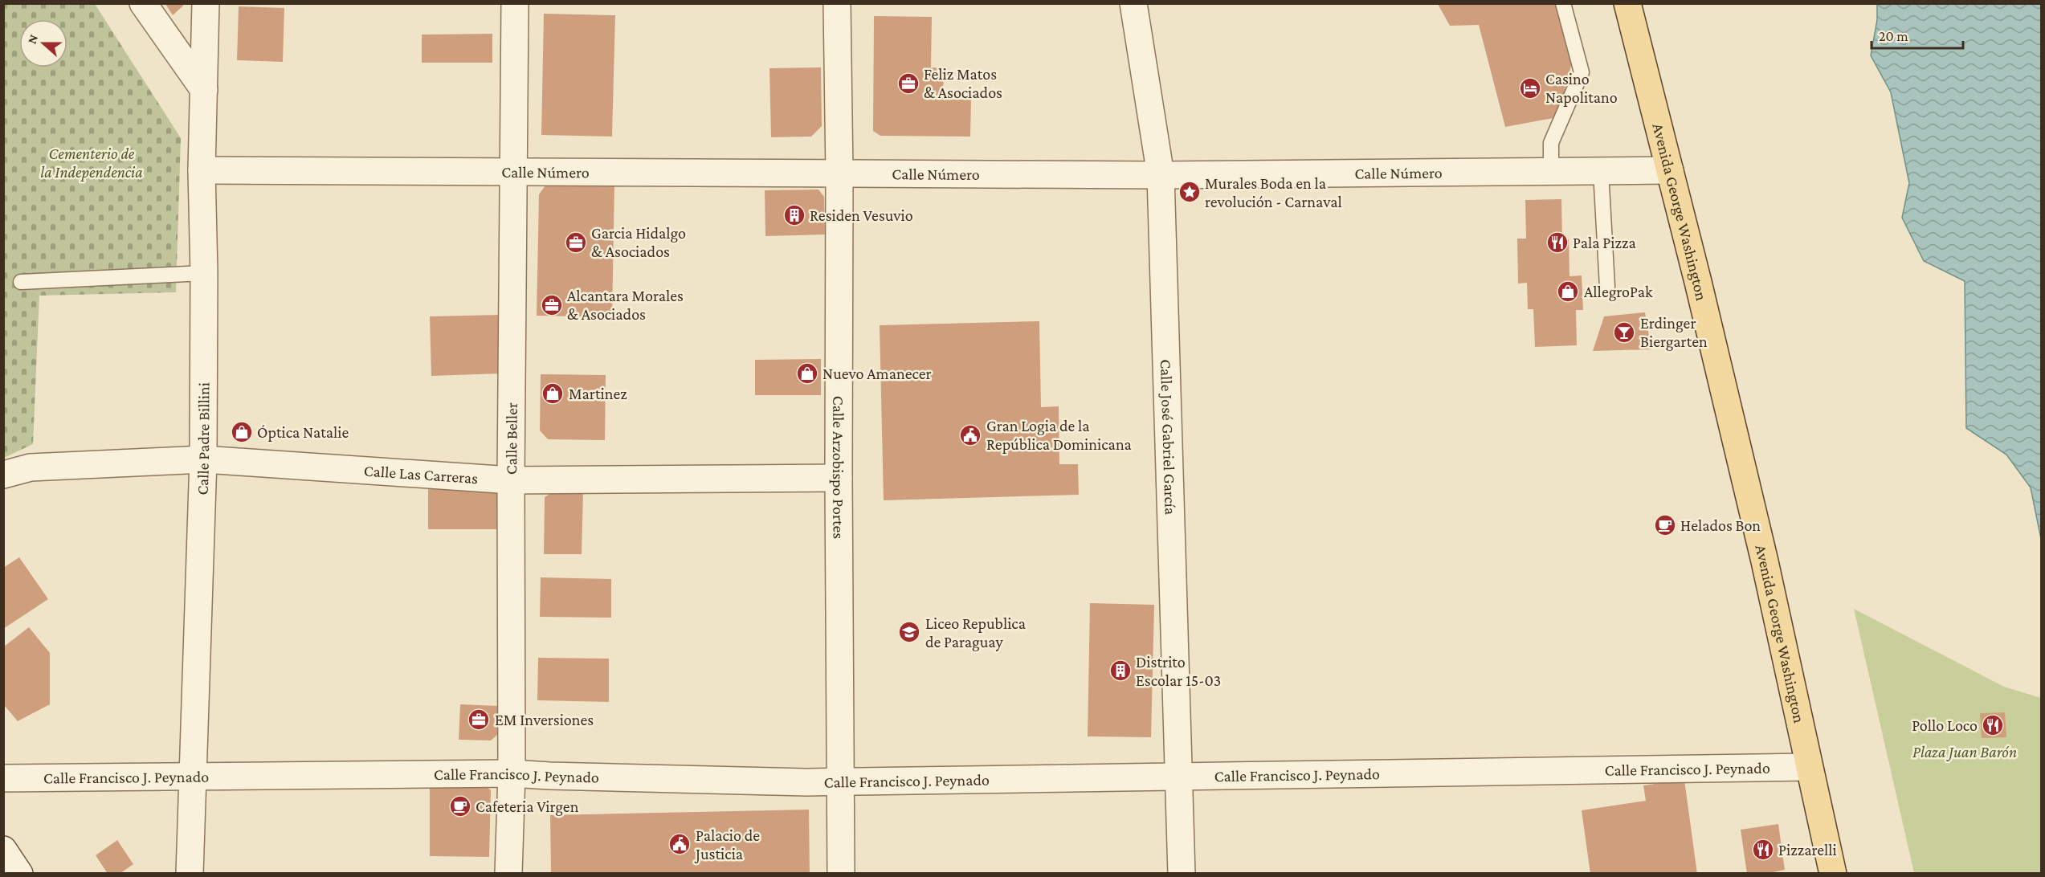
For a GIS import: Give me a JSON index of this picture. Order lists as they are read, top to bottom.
{
  "streets": {
    "main road": ["Avenida George Washington"],
    "street": [
      "Calle Número",
      "Calle José Gabriel García",
      "Calle Padre Billini",
      "Calle Beller",
      "Calle Arzobispo Portes",
      "Calle Las Carreras",
      "Calle Francisco J. Peynado"
    ]
  },
  "crossings": [
    ["Calle Número", "Avenida George Washington"],
    ["Calle Número", "Calle José Gabriel García"],
    ["Calle Número", "Calle Padre Billini"],
    ["Calle Número", "Calle Beller"],
    ["Calle Número", "Calle Arzobispo Portes"],
    ["Avenida George Washington", "Calle Francisco J. Peynado"],
    ["Calle José Gabriel García", "Calle Francisco J. Peynado"],
    ["Calle Padre Billini", "Calle Las Carreras"],
    ["Calle Padre Billini", "Calle Francisco J. Peynado"],
    ["Calle Beller", "Calle Las Carreras"],
    ["Calle Beller", "Calle Francisco J. Peynado"],
    ["Calle Arzobispo Portes", "Calle Las Carreras"],
    ["Calle Arzobispo Portes", "Calle Francisco J. Peynado"]
  ],
  "parks": ["Cementerio de la Independencia", "Plaza Juan Barón"],
  "places": {
    "office": [
      "Feliz Matos & Asociados",
      "Garcia Hidalgo & Asociados",
      "Alcantara Morales & Asociados",
      "EM Inversiones"
    ],
    "hotel": ["Casino Napolitano"],
    "place": ["Murales Boda en la revolución - Carnaval"],
    "building": ["Residen Vesuvio", "Distrito Escolar 15-03"],
    "restaurant": ["Pala Pizza", "Pollo Loco", "Pizzarelli"],
    "shop": [
      "AllegroPak",
      "Nuevo Amanecer",
      "Martinez",
      "Óptica Natalie"
    ],
    "bar": ["Erdinger Biergarten"],
    "public building": ["Gran Logia de la República Dominicana", "Palacio de Justicia"],
    "cafe": ["Helados Bon", "Cafeteria Virgen"],
    "school or university": ["Liceo Republica de Paraguay"]
  },
  "scale_bar": "20 m",
  "north": "left"
}
